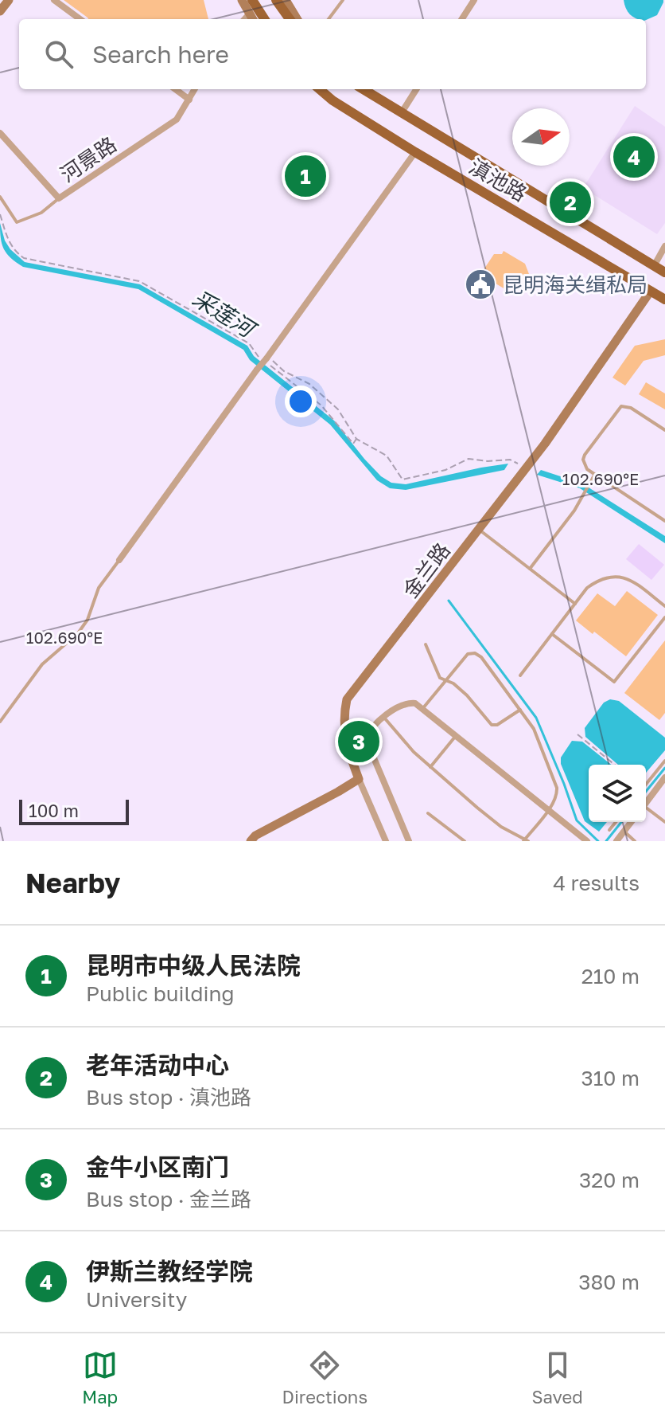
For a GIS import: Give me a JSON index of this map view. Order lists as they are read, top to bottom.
{
  "streets": {
    "main road": ["滇池路"],
    "street": ["河景路", "金兰路"]
  },
  "crossings": [
    ["滇池路", "金兰路"]
  ],
  "water": ["采莲河"],
  "places": {
    "public building": ["昆明海关缉私局"]
  },
  "scale_bar": "100 m",
  "north": "right",
  "page": {
    "search": "Search here",
    "pins": [
      "4",
      "1",
      "2",
      "3"
    ],
    "scale": "100 m",
    "heading": ["Nearby", "4 results"],
    "list": [
      {
        "mark": "1",
        "name": "昆明市中级人民法院",
        "note": "Public building",
        "value": "210 m"
      },
      {
        "mark": "2",
        "name": "老年活动中心",
        "note": "Bus stop · 滇池路",
        "value": "310 m"
      },
      {
        "mark": "3",
        "name": "金牛小区南门",
        "note": "Bus stop · 金兰路",
        "value": "320 m"
      },
      {
        "mark": "4",
        "name": "伊斯兰教经学院",
        "note": "University",
        "value": "380 m"
      }
    ],
    "nav": ["Map", "Directions", "Saved"]
  },
  "coordinates": ["102.690°E"]
}
